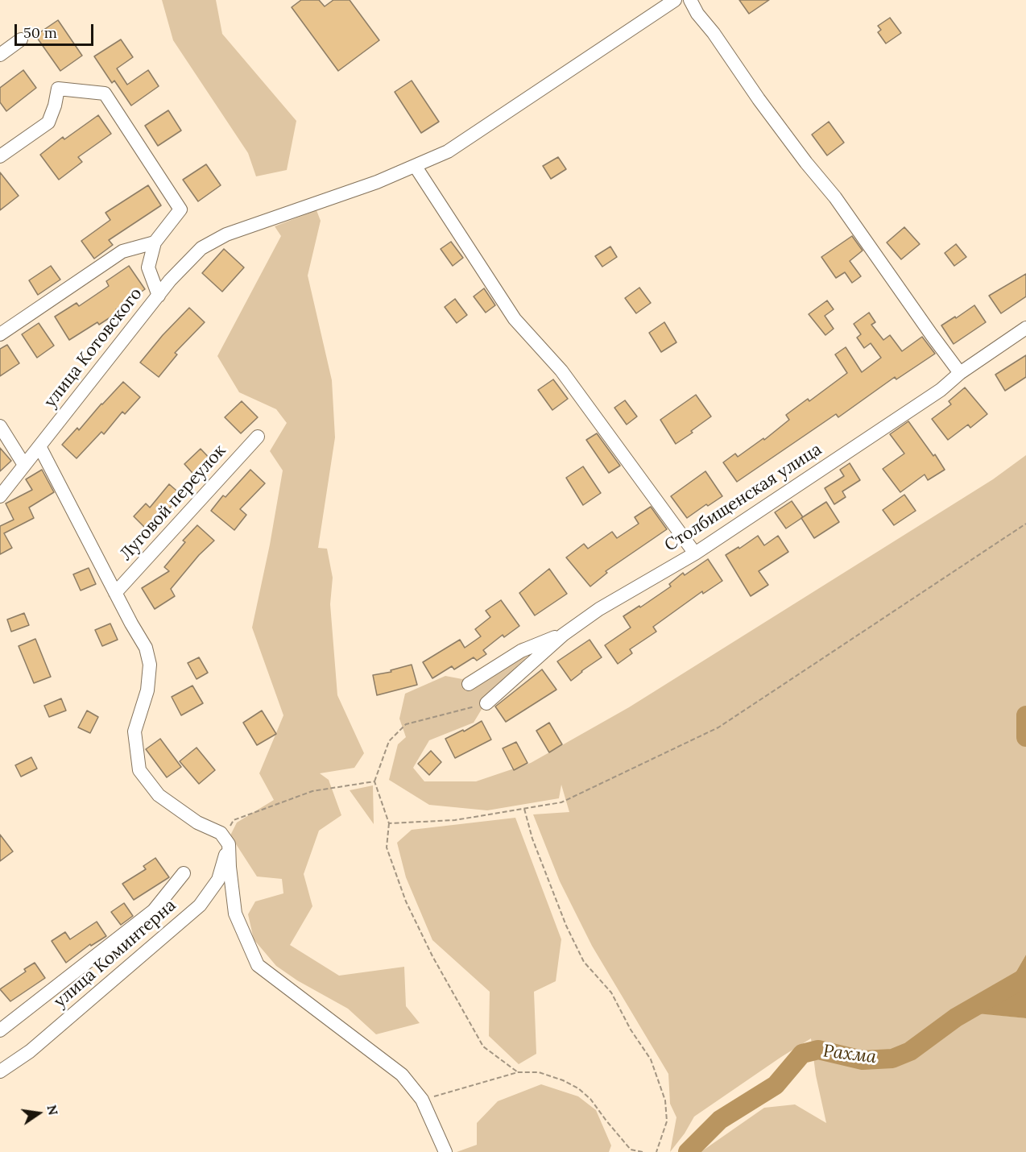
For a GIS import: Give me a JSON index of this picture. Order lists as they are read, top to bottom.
{
  "streets": {
    "street": [
      "улица Котовского",
      "Столбищенская улица",
      "Луговой переулок",
      "улица Коминтерна"
    ]
  },
  "water": ["Рахма"],
  "scale_bar": "50 m",
  "north": "right"
}
